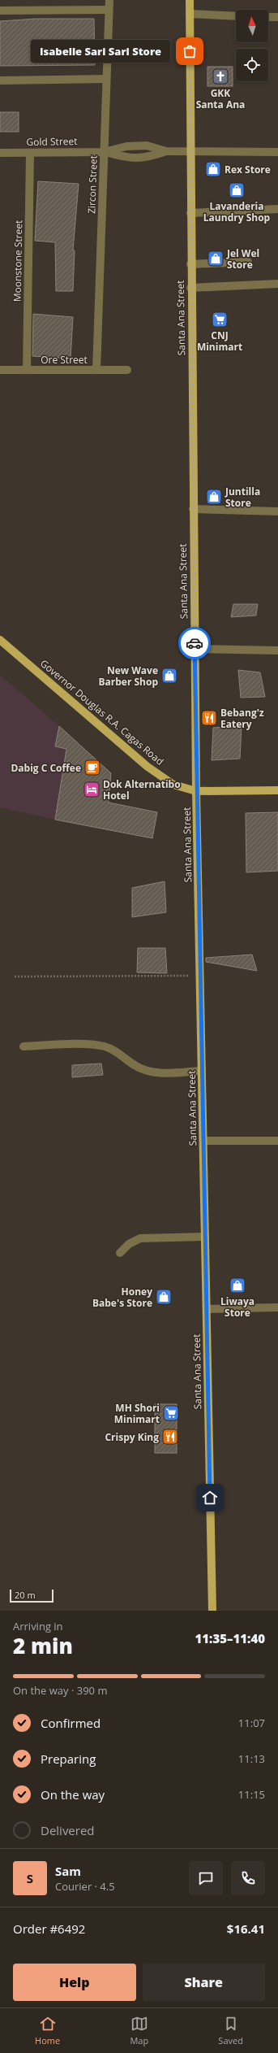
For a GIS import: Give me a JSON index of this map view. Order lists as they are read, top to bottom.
{
  "streets": {
    "main road": ["Santa Ana Street", "Governor Douglas R.A. Cagas Road"],
    "street": [
      "Gold Street",
      "Zircon Street",
      "Moonstone Street",
      "Ore Street"
    ]
  },
  "crossings": [
    ["Gold Street", "Zircon Street"],
    ["Gold Street", "Moonstone Street"],
    ["Gold Street", "Santa Ana Street"],
    ["Zircon Street", "Ore Street"],
    ["Moonstone Street", "Ore Street"],
    ["Santa Ana Street", "Governor Douglas R.A. Cagas Road"]
  ],
  "places": {
    "other": ["Isabelle Sari Sari Store"],
    "church": ["GKK Santa Ana"],
    "shop": [
      "Rex Store",
      "Lavanderia Laundry Shop",
      "Jel Wel Store",
      "Juntilla Store",
      "New Wave Barber Shop",
      "Liwaya Store",
      "Honey Babe's Store"
    ],
    "supermarket": ["CNJ Minimart", "MH Shori Minimart"],
    "restaurant": ["Bebang'z Eatery", "Crispy King"],
    "cafe": ["Dabig C Coffee"],
    "hotel": ["Dok Alternatibo Hotel"]
  },
  "scale_bar": "20 m",
  "north": "top",
  "page": {
    "bubble": "Isabelle Sari Sari Store",
    "scale": "20 m",
    "heading": ["2 min", "Arriving in", "11:35–11:40"],
    "panel": [
      "Sam",
      "Courier · 4.5",
      "Order #6492",
      "$16.41"
    ],
    "bar": "On the way · 390 m",
    "list": [
      ["Confirmed", "11:07"],
      ["Preparing", "11:13"],
      ["On the way", "11:15"],
      "Delivered"
    ],
    "round": "S",
    "buttons": ["Help", "Share"],
    "tabs": ["Home", "Map", "Saved"]
  }
}
